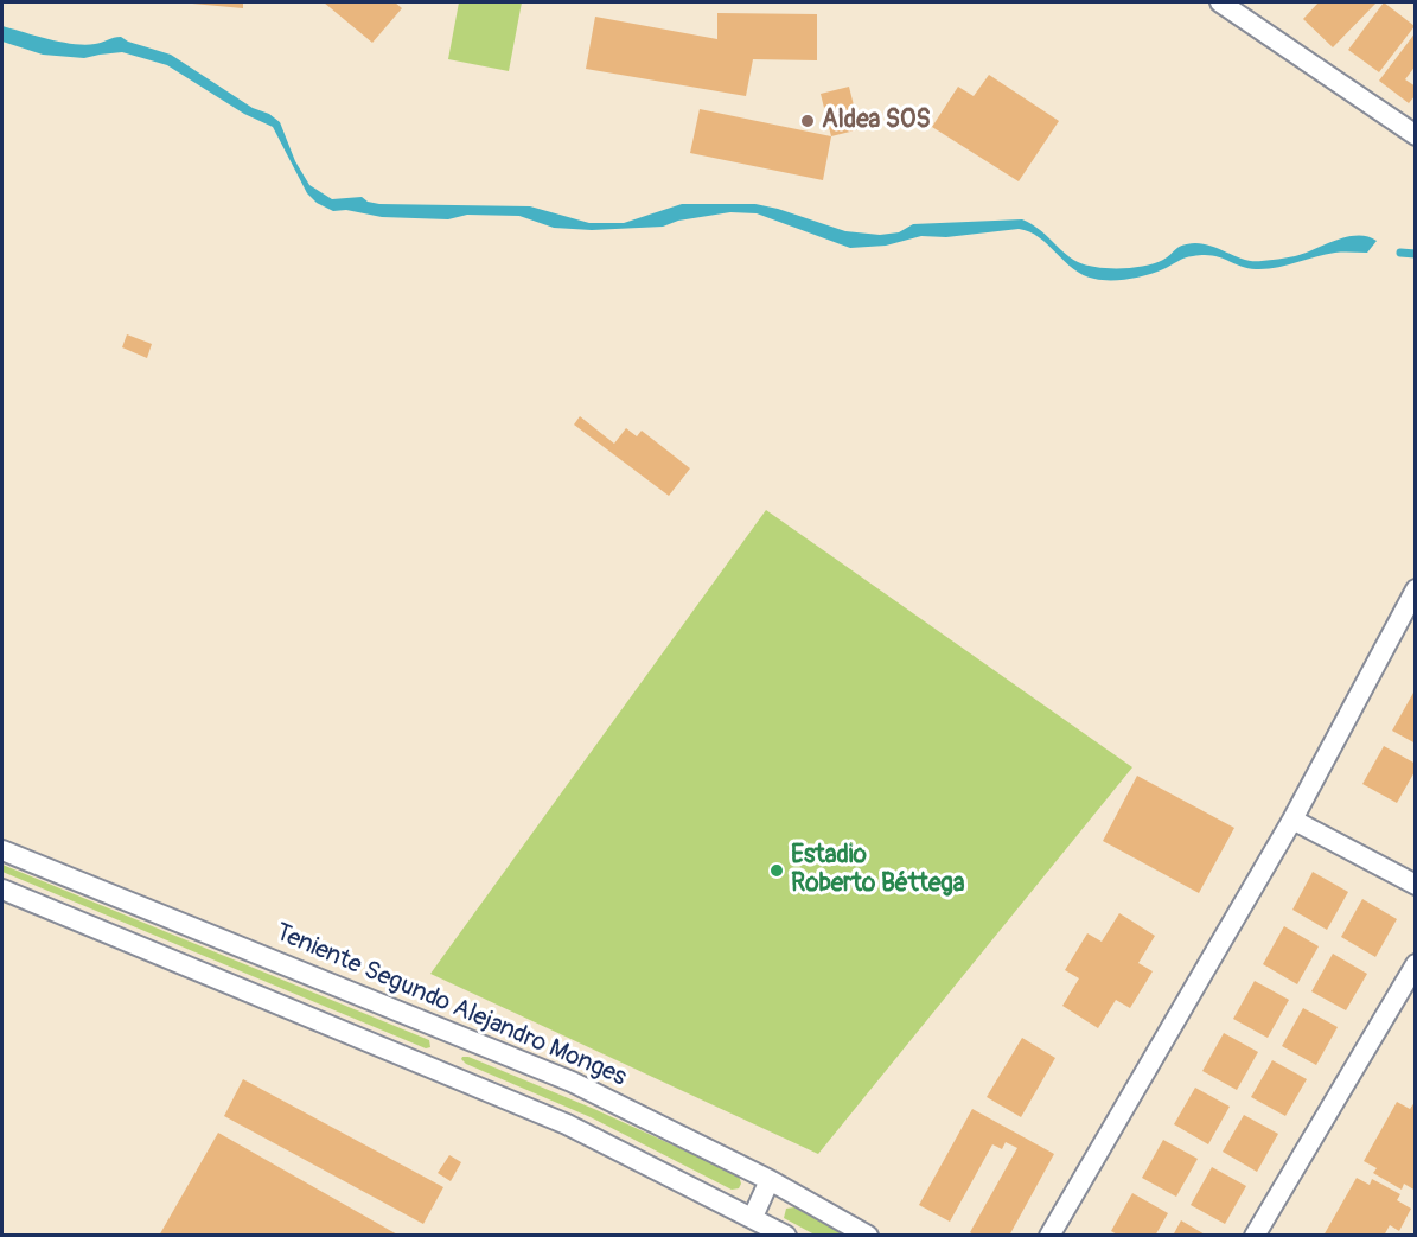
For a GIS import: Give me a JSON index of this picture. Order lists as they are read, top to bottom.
{
  "streets": {
    "street": ["Teniente Segundo Alejandro Monges"]
  },
  "places": ["Aldea SOS", "Estadio Roberto Béttega"]
}
